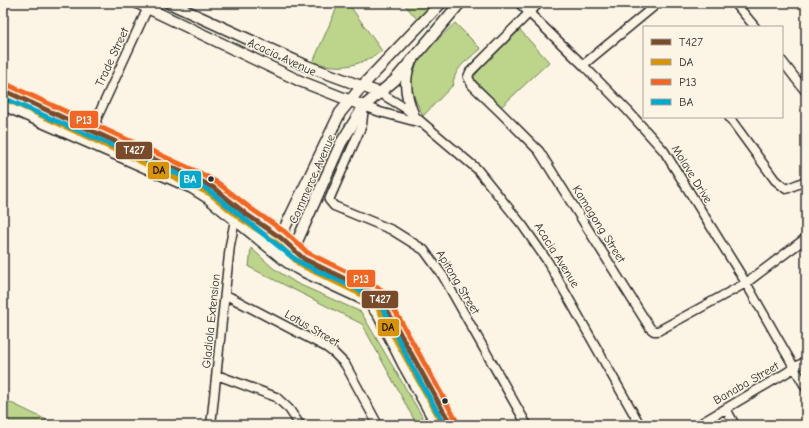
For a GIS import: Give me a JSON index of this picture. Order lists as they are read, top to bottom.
{
  "streets": {
    "main road": ["Acacia Avenue", "Commerce Avenue"],
    "street": [
      "Trade Street",
      "Molave Drive",
      "Kamagong Street",
      "Apitong Street",
      "Gladiola Extension",
      "Lotus Street",
      "Banaba Street"
    ]
  },
  "crossings": [
    ["Trade Street", "Acacia Avenue"],
    ["Acacia Avenue", "Commerce Avenue"],
    ["Acacia Avenue", "Apitong Street"],
    ["Molave Drive", "Kamagong Street"],
    ["Molave Drive", "Banaba Street"],
    ["Commerce Avenue", "Apitong Street"],
    ["Gladiola Extension", "Lotus Street"]
  ],
  "lines": [
    "transit line P13",
    "transit line T427",
    "transit line DA",
    "transit line BA"
  ],
  "legend": [
    "T427",
    "DA",
    "P13",
    "BA"
  ]
}
